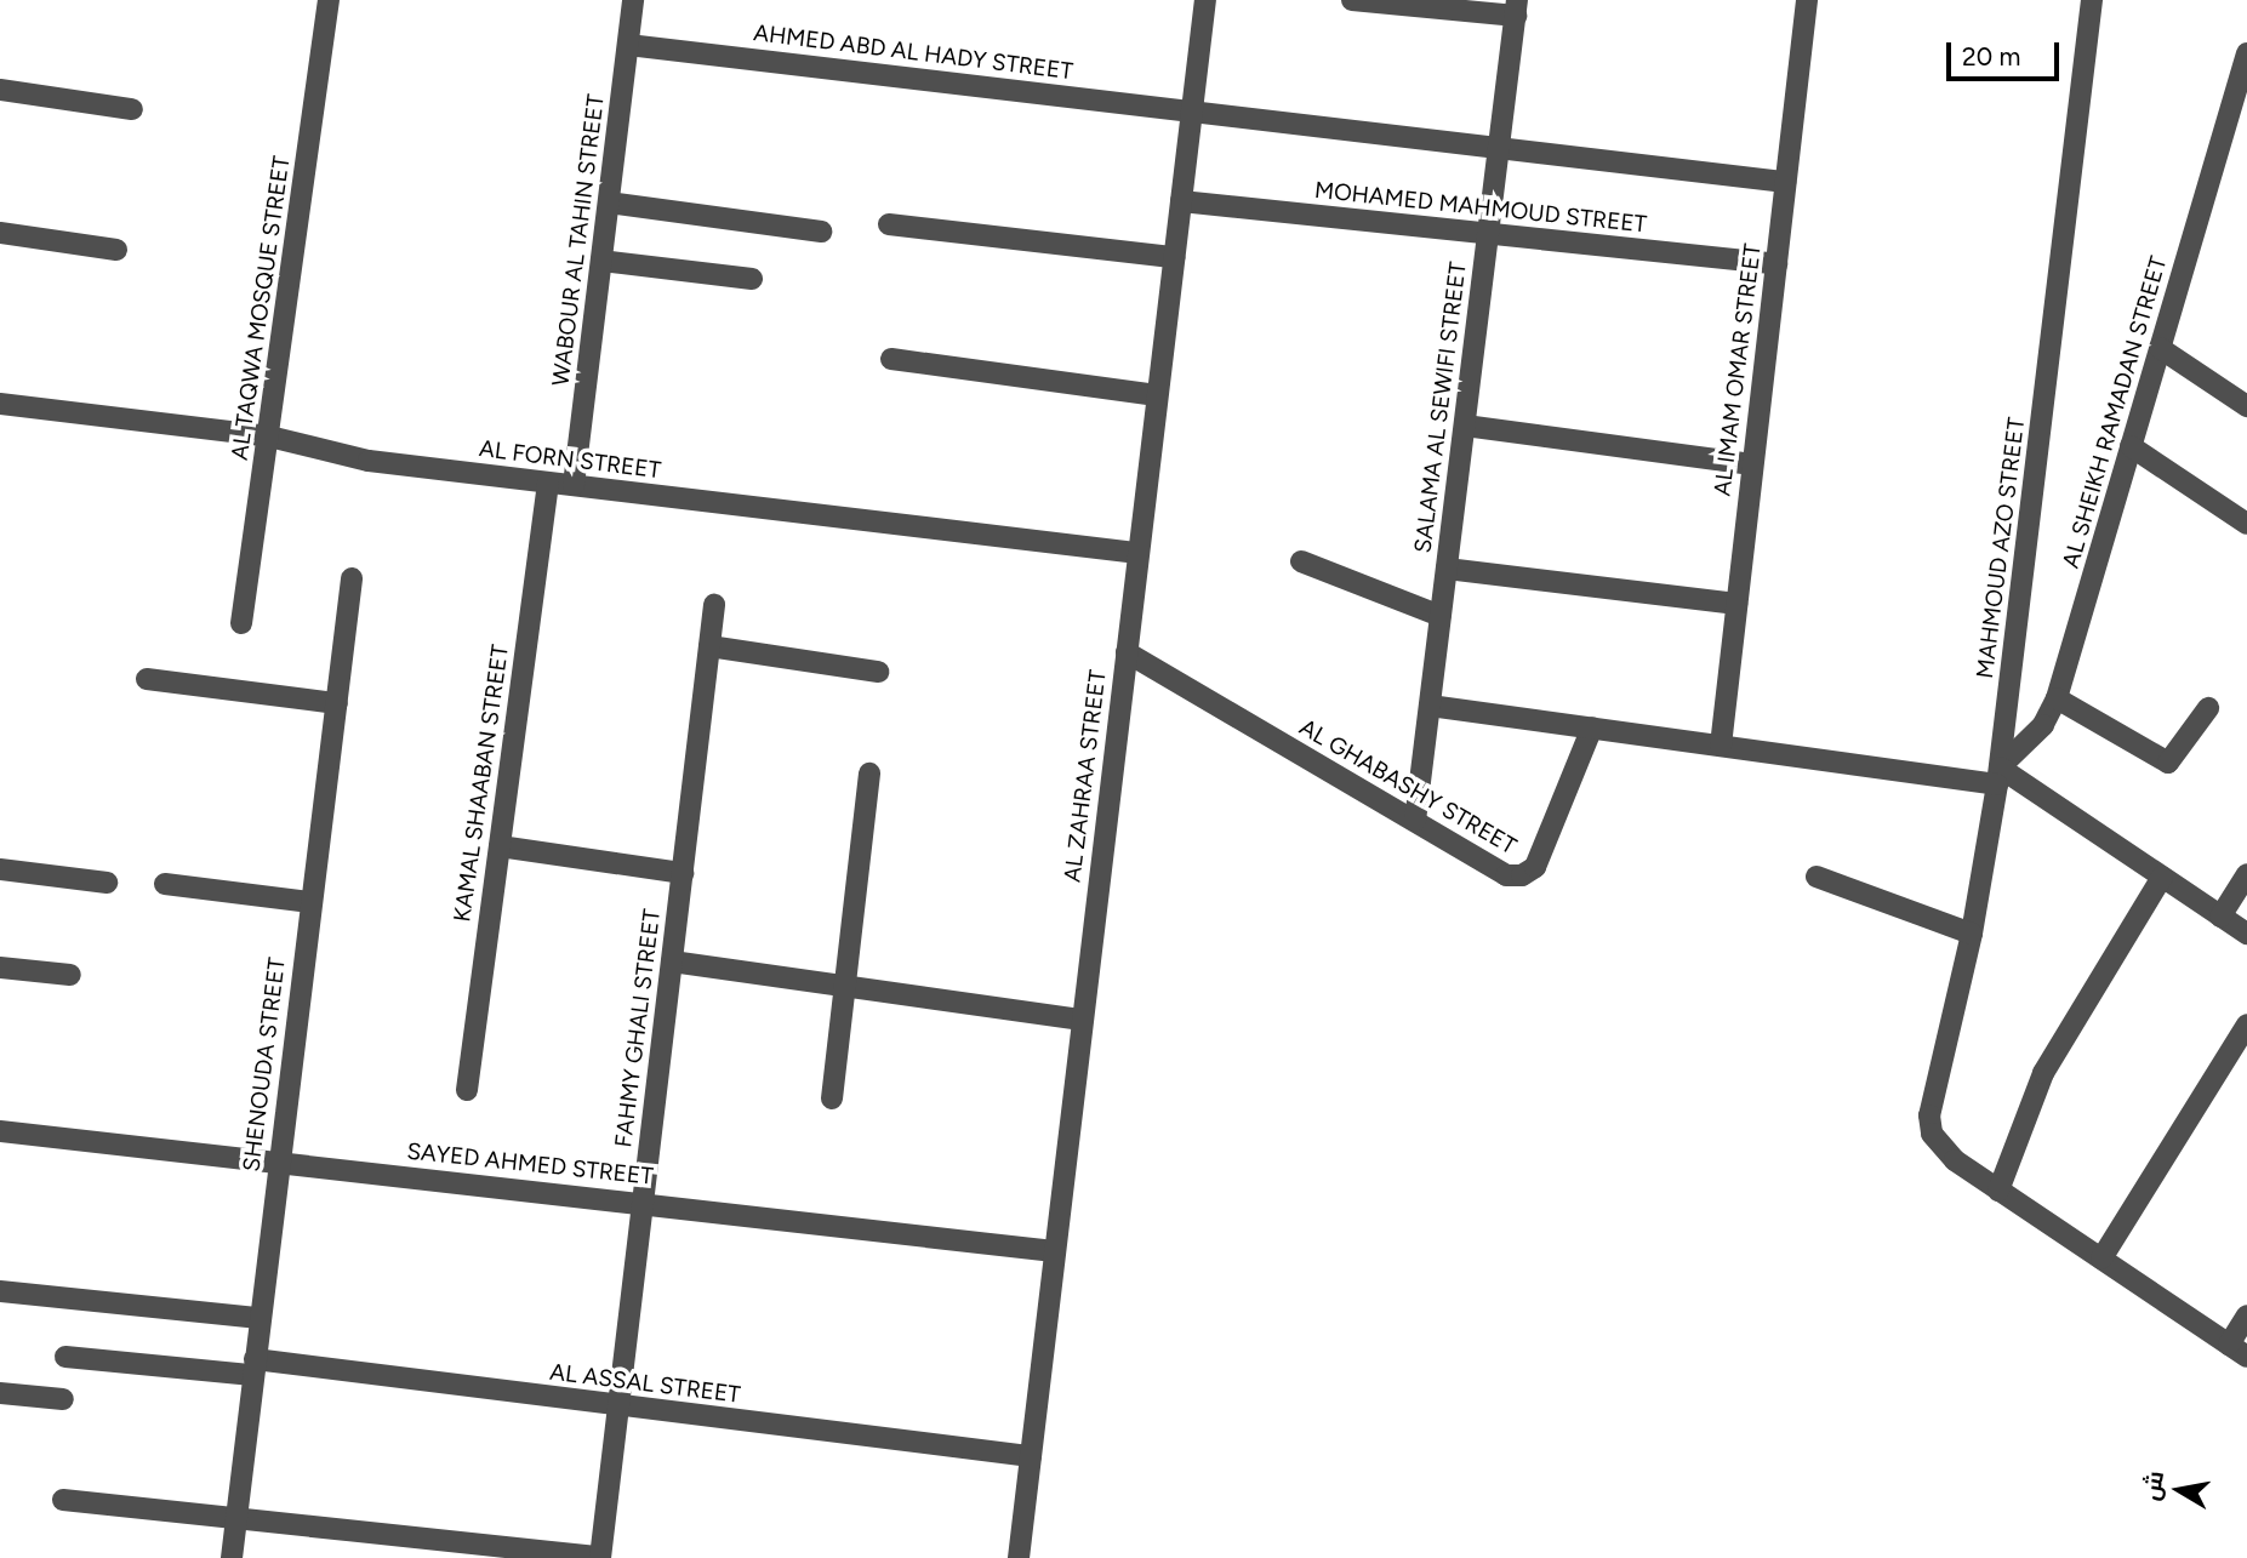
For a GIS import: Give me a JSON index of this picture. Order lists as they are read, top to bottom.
{
  "streets": {
    "street": [
      "AHMED ABD AL HADY STREET",
      "MOHAMED MAHMOUD STREET",
      "WABOUR AL TAHIN STREET",
      "AL TAQWA MOSQUE STREET",
      "AL IMAM OMAR STREET",
      "SALAMA AL SEWIFI STREET",
      "AL SHEIKH RAMADAN STREET",
      "AL FORN STREET",
      "MAHMOUD AZO STREET",
      "AL ZAHRAA STREET",
      "KAMAL SHAABAN STREET",
      "AL GHABASHY STREET",
      "FAHMY GHALI STREET",
      "SHENOUDA STREET",
      "SAYED AHMED STREET",
      "AL ASSAL STREET"
    ]
  },
  "crossings": [
    ["AHMED ABD AL HADY STREET", "WABOUR AL TAHIN STREET"],
    ["AHMED ABD AL HADY STREET", "AL IMAM OMAR STREET"],
    ["AHMED ABD AL HADY STREET", "SALAMA AL SEWIFI STREET"],
    ["AHMED ABD AL HADY STREET", "AL ZAHRAA STREET"],
    ["MOHAMED MAHMOUD STREET", "AL IMAM OMAR STREET"],
    ["MOHAMED MAHMOUD STREET", "SALAMA AL SEWIFI STREET"],
    ["MOHAMED MAHMOUD STREET", "AL ZAHRAA STREET"],
    ["WABOUR AL TAHIN STREET", "AL FORN STREET"],
    ["AL TAQWA MOSQUE STREET", "AL FORN STREET"],
    ["SALAMA AL SEWIFI STREET", "AL GHABASHY STREET"],
    ["AL SHEIKH RAMADAN STREET", "MAHMOUD AZO STREET"],
    ["AL FORN STREET", "AL ZAHRAA STREET"],
    ["AL FORN STREET", "KAMAL SHAABAN STREET"],
    ["AL ZAHRAA STREET", "AL GHABASHY STREET"],
    ["AL ZAHRAA STREET", "SAYED AHMED STREET"],
    ["AL ZAHRAA STREET", "AL ASSAL STREET"],
    ["FAHMY GHALI STREET", "SAYED AHMED STREET"],
    ["FAHMY GHALI STREET", "AL ASSAL STREET"],
    ["SHENOUDA STREET", "SAYED AHMED STREET"],
    ["SHENOUDA STREET", "AL ASSAL STREET"]
  ],
  "scale_bar": "20 m",
  "north": "left"
}
